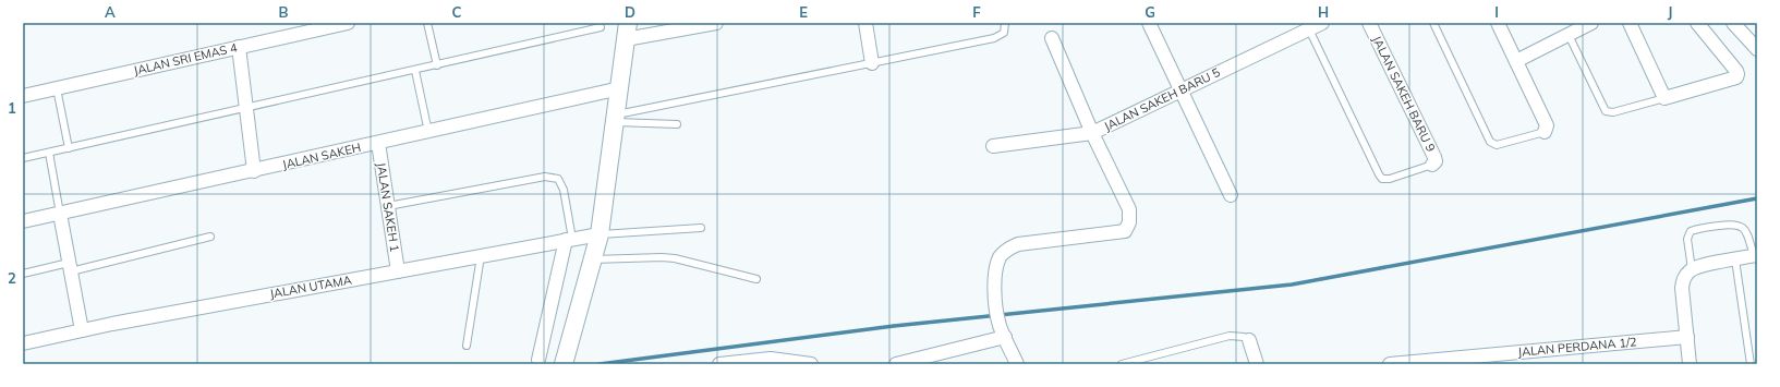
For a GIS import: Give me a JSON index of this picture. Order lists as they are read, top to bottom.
{
  "streets": {
    "street": [
      "JALAN SRI EMAS 4",
      "JALAN SAKEH BARU 9",
      "JALAN SAKEH BARU 5",
      "JALAN SAKEH",
      "JALAN SAKEH 1",
      "JALAN UTAMA",
      "JALAN PERDANA 1/2"
    ]
  },
  "crossings": [
    ["JALAN SAKEH", "JALAN SAKEH 1"],
    ["JALAN SAKEH 1", "JALAN UTAMA"]
  ],
  "grid": {
    "columns": [
      "A",
      "B",
      "C",
      "D",
      "E",
      "F",
      "G",
      "H",
      "I",
      "J"
    ],
    "rows": ["1", "2"]
  }
}
